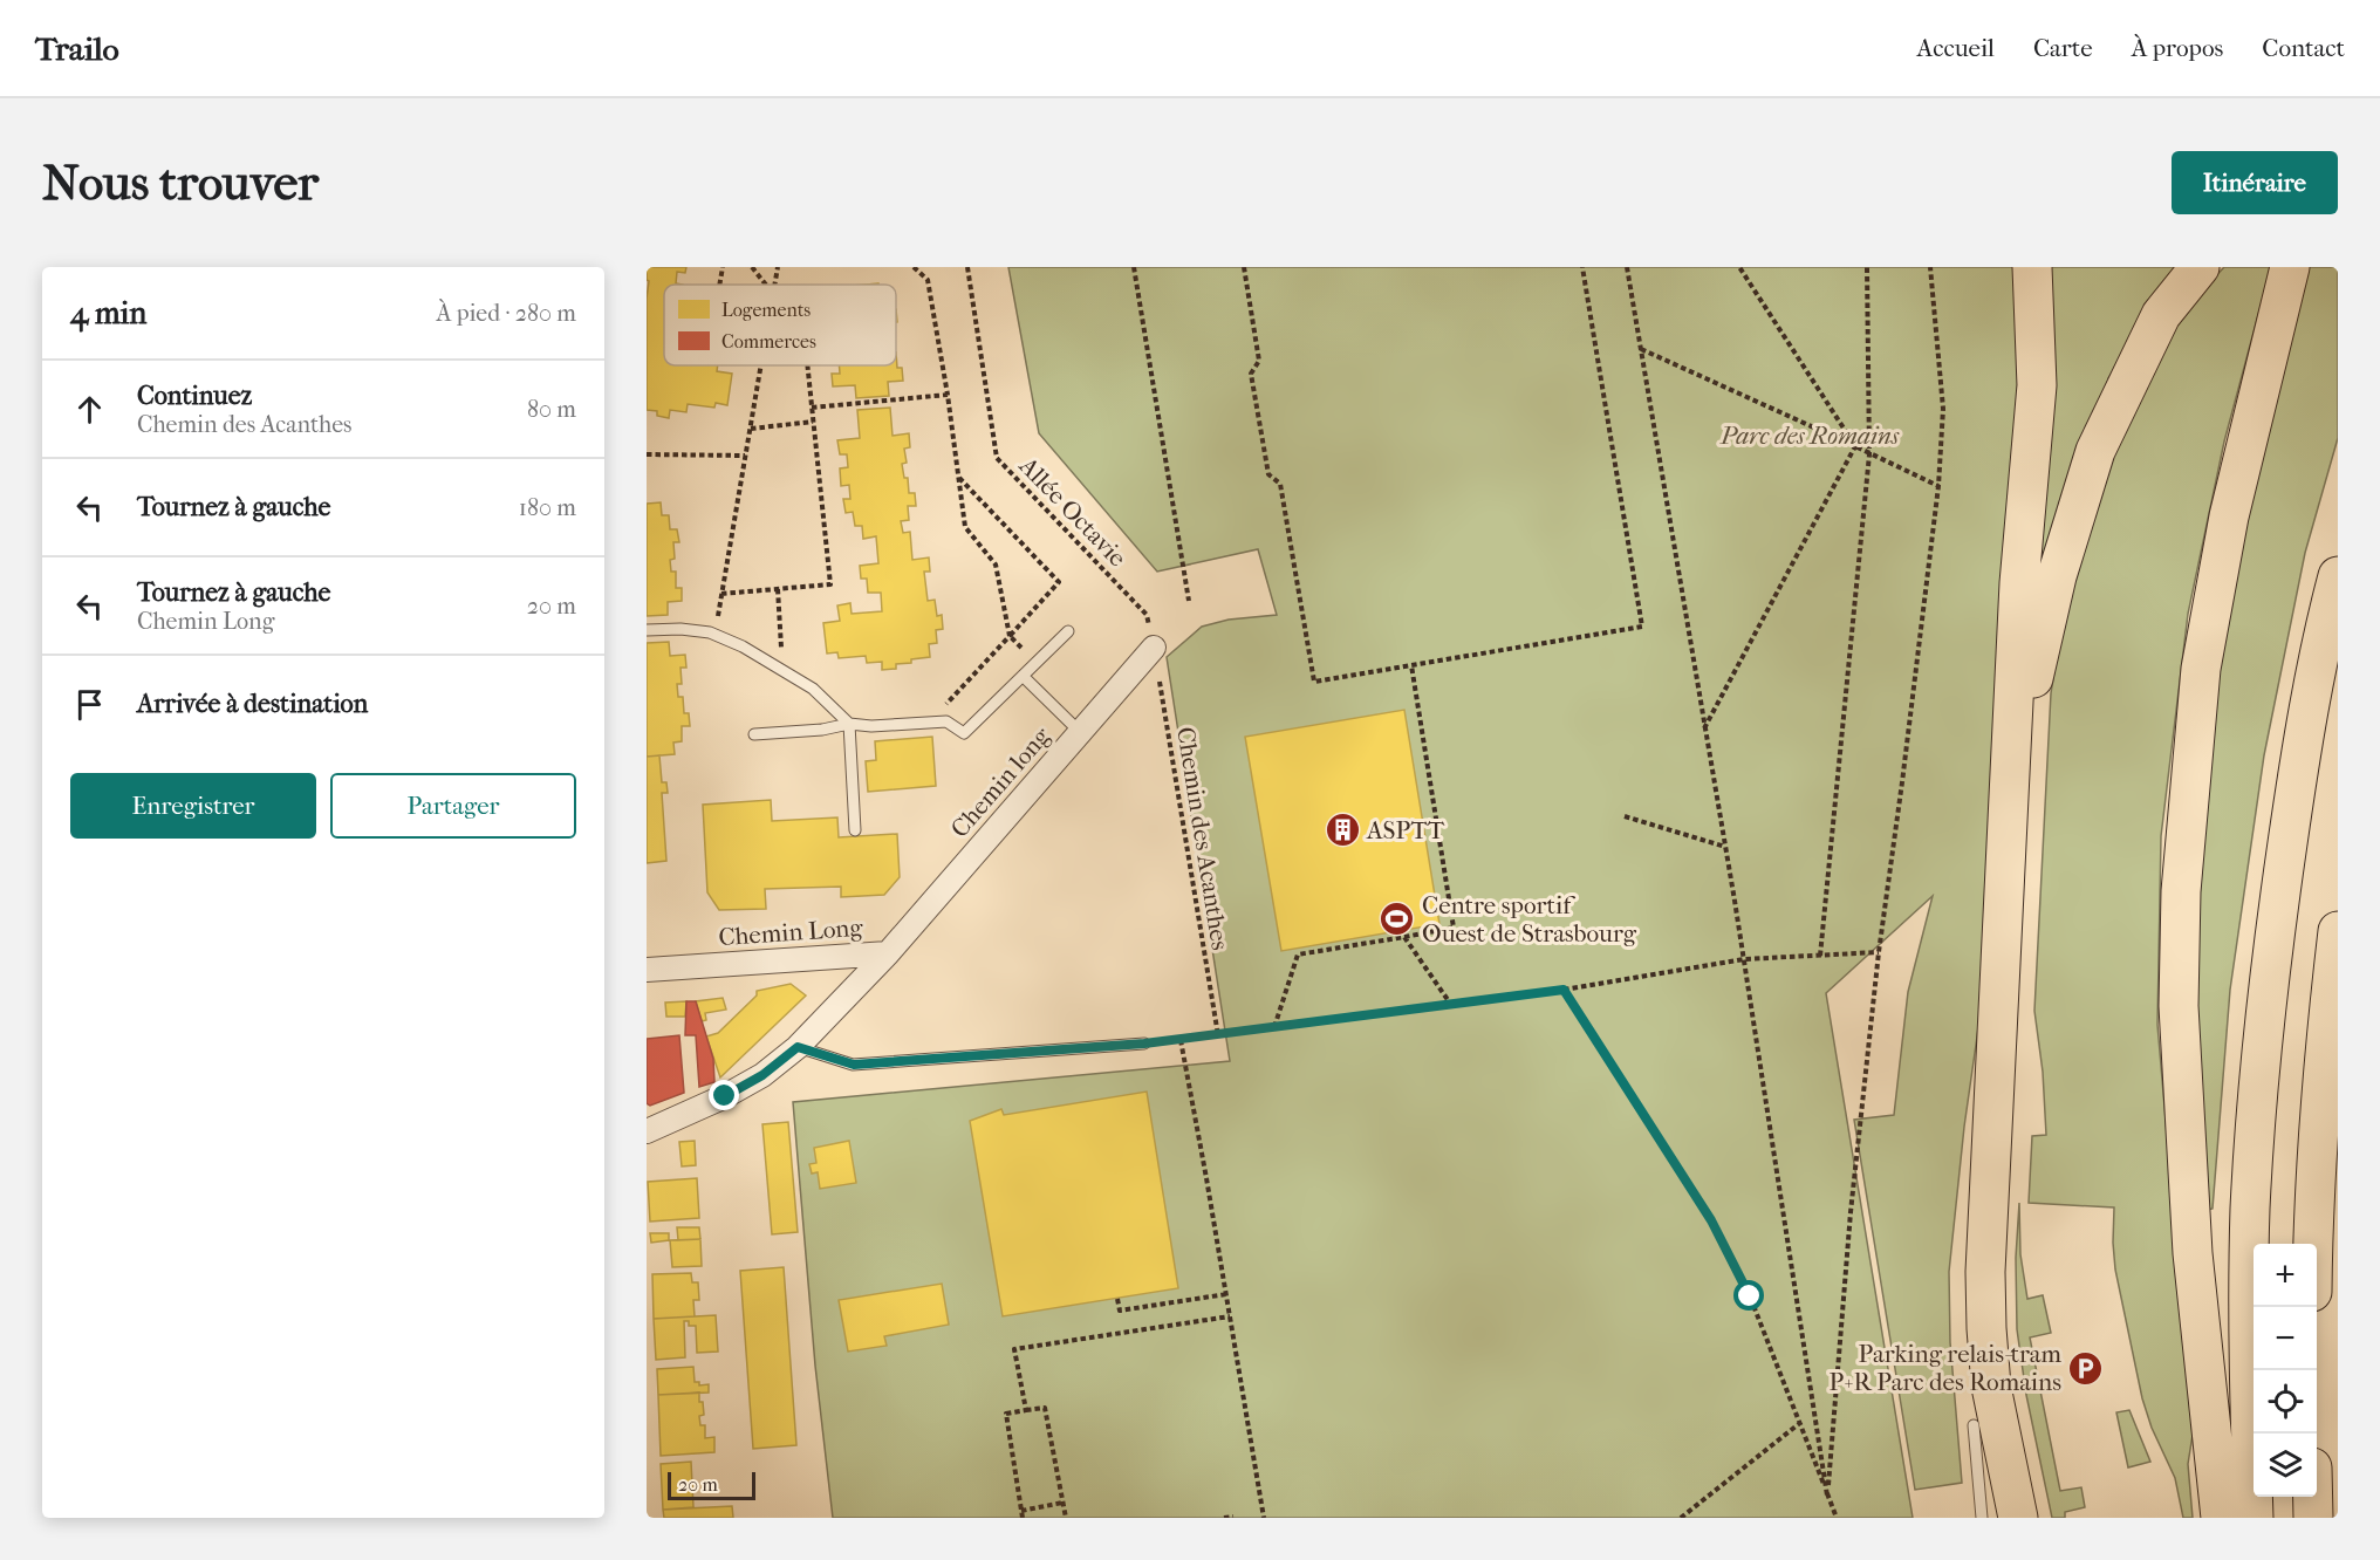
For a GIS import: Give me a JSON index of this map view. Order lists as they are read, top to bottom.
{
  "streets": {
    "street": ["Chemin long", "Chemin Long"],
    "path": ["Allée Octavie", "Chemin des Acanthes"]
  },
  "crossings": [
    ["Allée Octavie", "Chemin long"],
    ["Allée Octavie", "Chemin des Acanthes"],
    ["Chemin long", "Chemin des Acanthes"],
    ["Chemin long", "Chemin Long"]
  ],
  "parks": ["Parc des Romains"],
  "places": {
    "building": ["ASPTT"],
    "sports": ["Centre sportif Ouest de Strasbourg"],
    "parking": ["Parking relais-tram P+R Parc des Romains"]
  },
  "legend": ["Logements", "Commerces"],
  "scale_bar": "20 m",
  "page": {
    "header": "Trailo",
    "nav": [
      "Accueil",
      "Carte",
      "À propos",
      "Contact"
    ],
    "buttons": [
      "Itinéraire",
      ["Enregistrer", "Partager"]
    ],
    "title": "Nous trouver",
    "heading": ["4 min", "À pied · 280 m"],
    "list": [
      ["Continuez", "Chemin des Acanthes", "80 m"],
      ["Tournez à gauche", "180 m"],
      ["Tournez à gauche", "Chemin Long", "20 m"],
      "Arrivée à destination"
    ],
    "map_buttons": ["+", "−"],
    "scale": "20 m"
  }
}
